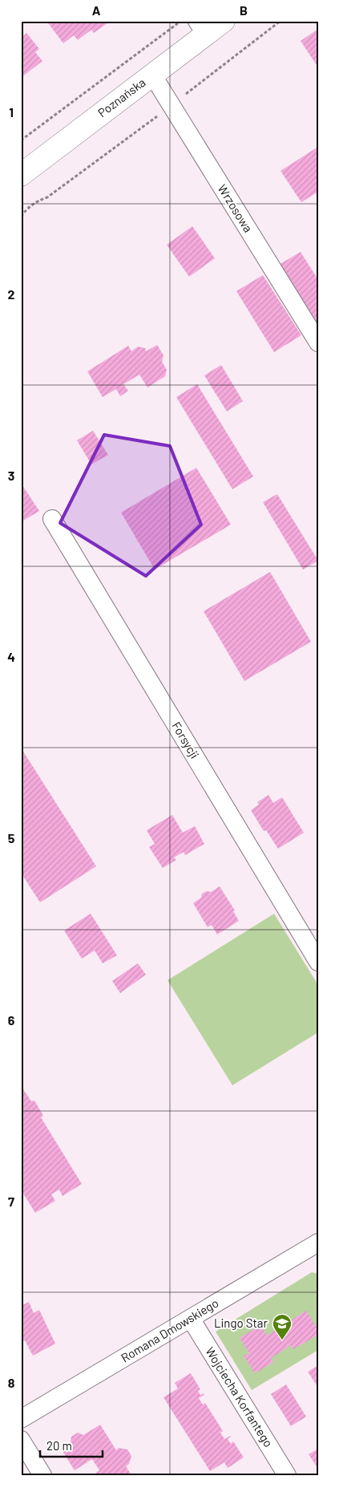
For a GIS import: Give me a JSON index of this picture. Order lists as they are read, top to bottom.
{
  "streets": {
    "main road": ["Poznańska"],
    "street": [
      "Wrzosowa",
      "Forsycji",
      "Romana Dmowskiego",
      "Wojciecha Korfantego"
    ]
  },
  "crossings": [
    ["Poznańska", "Wrzosowa"],
    ["Romana Dmowskiego", "Wojciecha Korfantego"]
  ],
  "places": {
    "school or university": ["Lingo Star"]
  },
  "scale_bar": "20 m",
  "grid": {
    "columns": ["A", "B"],
    "rows": [
      "1",
      "2",
      "3",
      "4",
      "5",
      "6",
      "7",
      "8"
    ]
  }
}
